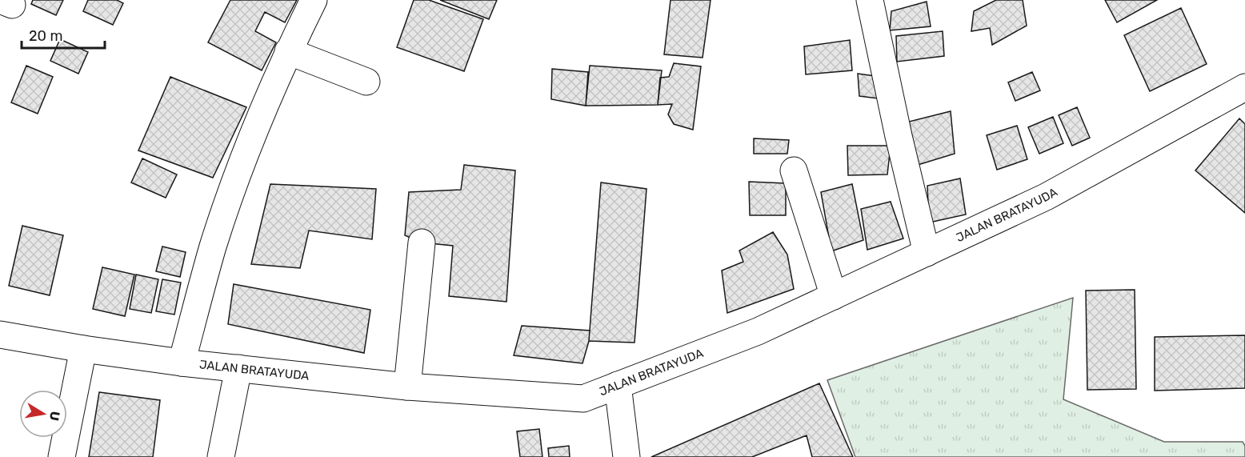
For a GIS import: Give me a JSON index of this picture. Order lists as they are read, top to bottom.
{
  "streets": {
    "street": ["JALAN BRATAYUDA"]
  },
  "scale_bar": "20 m",
  "north": "right"
}
